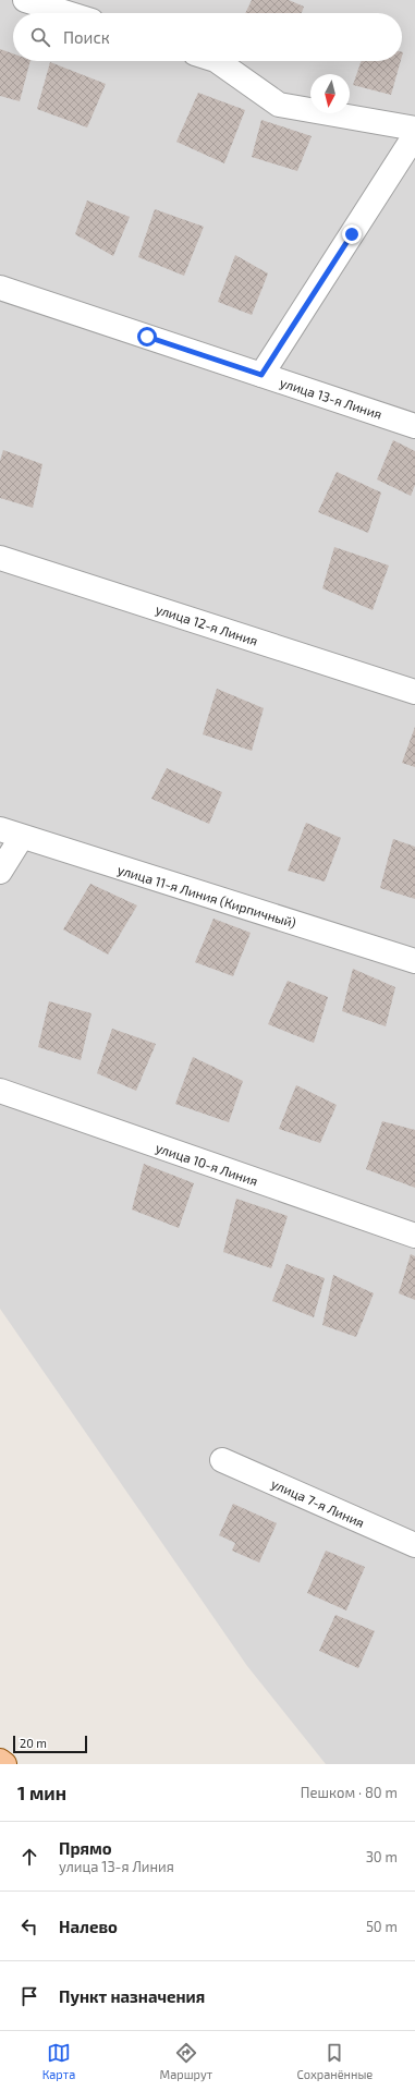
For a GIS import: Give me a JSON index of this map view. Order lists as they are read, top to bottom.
{
  "streets": {
    "street": [
      "улица 13-я Линия",
      "улица 12-я Линия",
      "улица 11-я Линия (Кирпичный)",
      "улица 10-я Линия",
      "улица 7-я Линия"
    ]
  },
  "scale_bar": "20 m",
  "north": "bottom",
  "page": {
    "search": "Поиск",
    "scale": "20 m",
    "heading": ["1 мин", "Пешком · 80 m"],
    "list": [
      ["Прямо", "улица 13-я Линия", "30 m"],
      ["Налево", "50 m"],
      "Пункт назначения"
    ],
    "nav": ["Карта", "Маршрут", "Сохранённые"]
  }
}
